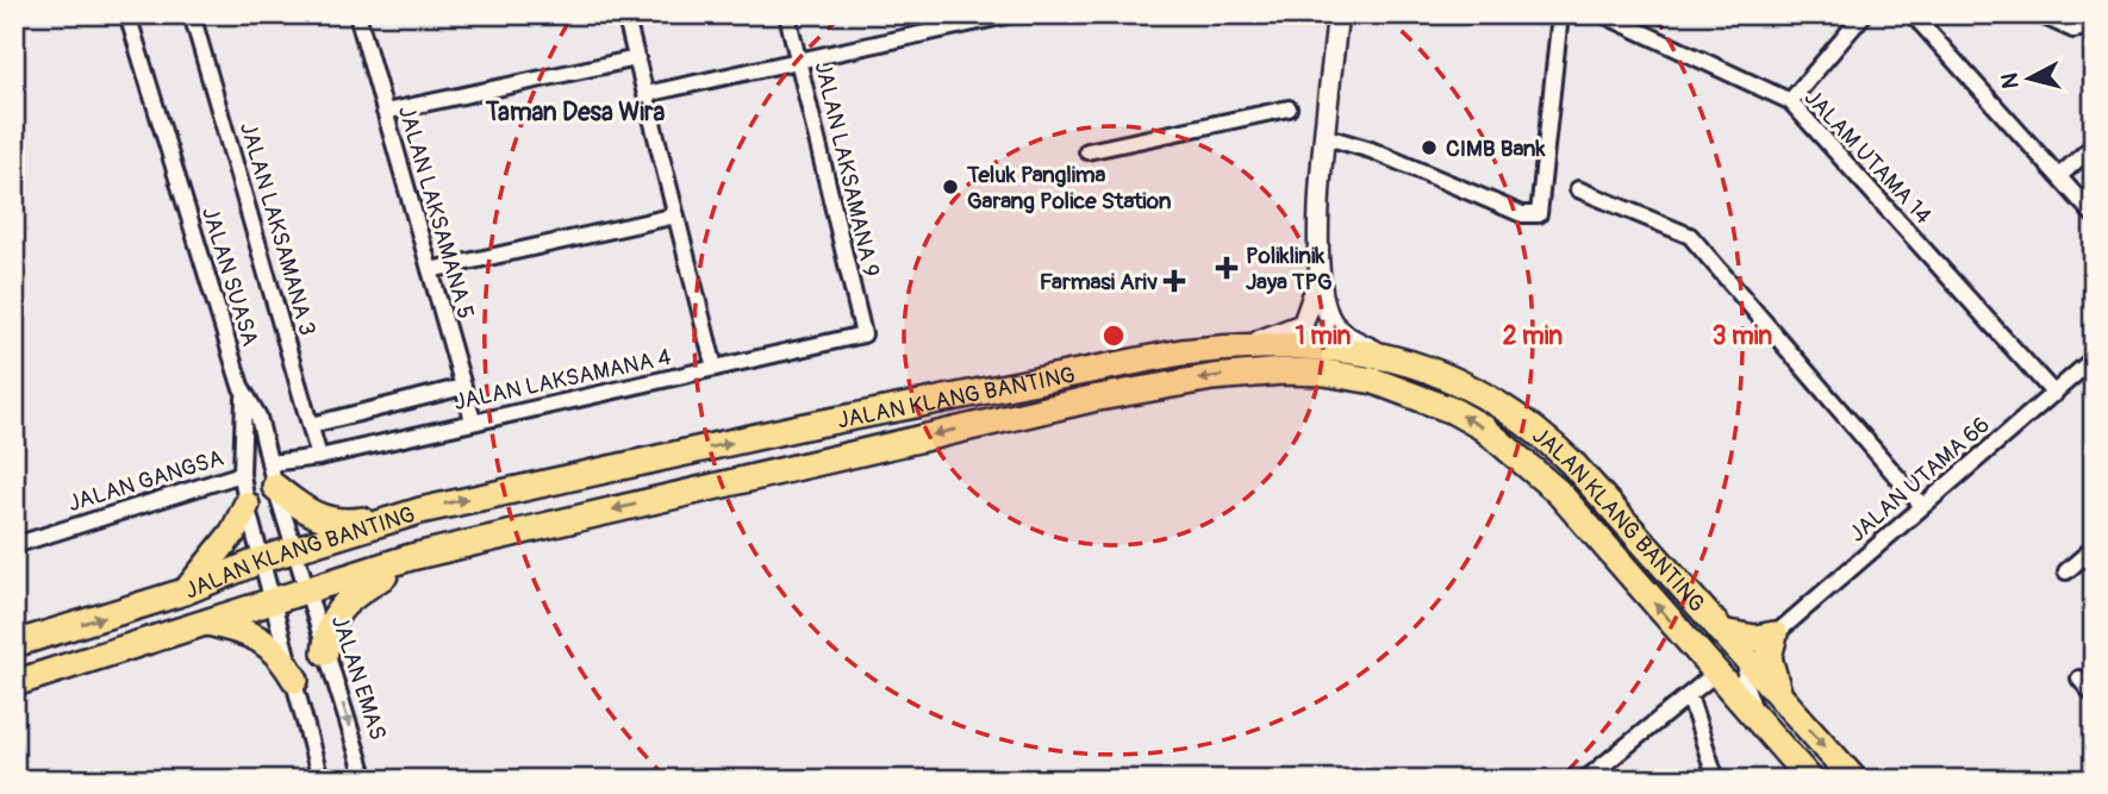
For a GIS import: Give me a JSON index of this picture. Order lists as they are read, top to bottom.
{
  "streets": {
    "highway": ["JALAN KLANG BANTING"],
    "street": [
      "JALAM UTAMA 14",
      "JALAN LAKSAMANA 9",
      "JALAN LAKSAMANA 5",
      "JALAN LAKSAMANA 3",
      "JALAN SUASA",
      "JALAN LAKSAMANA 4",
      "JALAN UTAMA 66",
      "JALAN GANGSA",
      "JALAN EMAS"
    ]
  },
  "crossings": [
    ["JALAM UTAMA 14", "JALAN UTAMA 66"],
    ["JALAN LAKSAMANA 9", "JALAN LAKSAMANA 4"],
    ["JALAN LAKSAMANA 5", "JALAN LAKSAMANA 4"],
    ["JALAN LAKSAMANA 3", "JALAN LAKSAMANA 4"],
    ["JALAN SUASA", "JALAN LAKSAMANA 4"],
    ["JALAN SUASA", "JALAN KLANG BANTING"],
    ["JALAN SUASA", "JALAN EMAS"],
    ["JALAN KLANG BANTING", "JALAN UTAMA 66"],
    ["JALAN KLANG BANTING", "JALAN EMAS"]
  ],
  "districts": ["Taman Desa Wira"],
  "places": {
    "other": ["CIMB Bank", "Teluk Panglima Garang Police Station"],
    "health": ["Poliklinik Jaya TPG", "Farmasi Ariv"]
  },
  "north": "left",
  "rings": ["1 min", "2 min", "3 min"]
}
